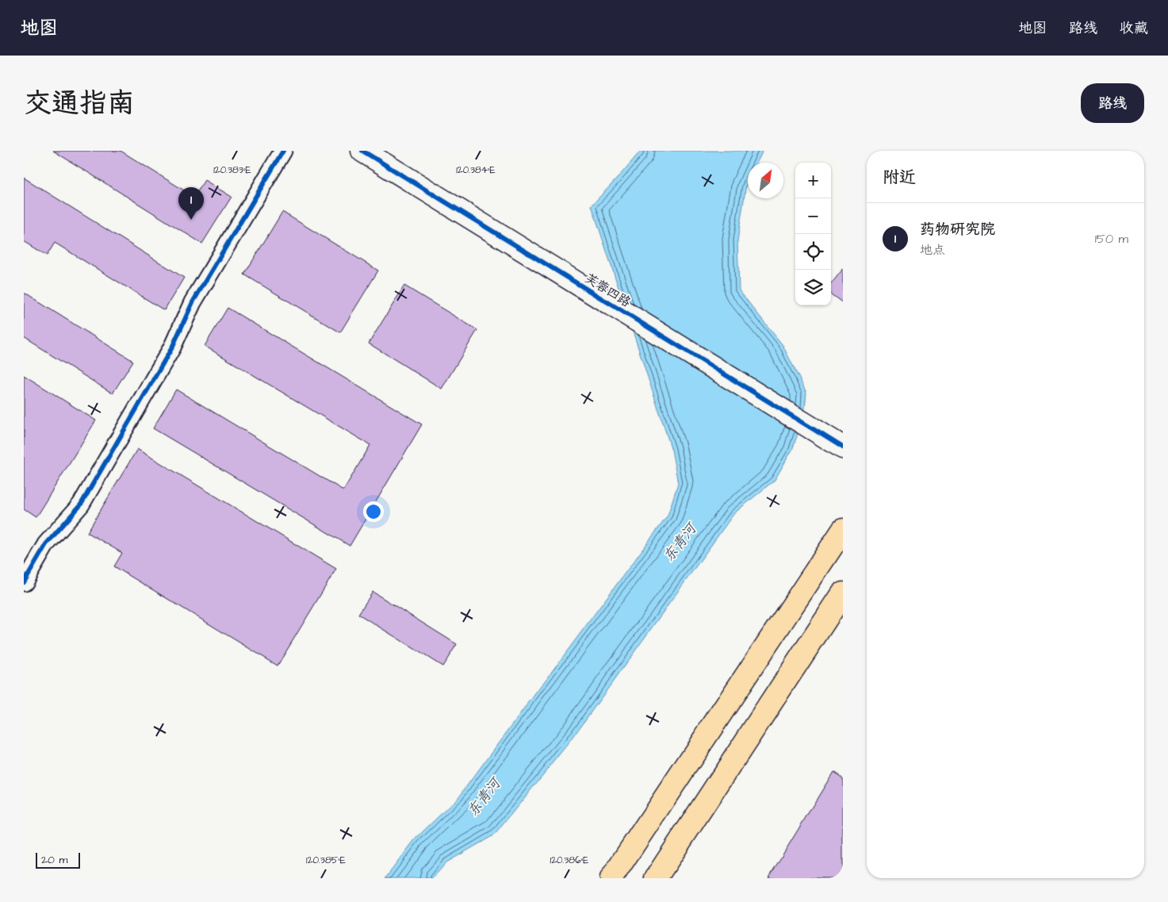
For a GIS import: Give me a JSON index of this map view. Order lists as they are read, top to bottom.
{
  "streets": {
    "street": ["芙蓉四路"]
  },
  "water": ["东青河"],
  "scale_bar": "20 m",
  "north": "top right",
  "page": {
    "header": "地图",
    "nav": ["地图", "路线", "收藏"],
    "title": "交通指南",
    "buttons": "路线",
    "heading": "附近",
    "map_buttons": ["+", "−"],
    "pins": "1",
    "list": [
      {
        "mark": "1",
        "name": "药物研究院",
        "note": "地点",
        "value": "150 m"
      }
    ],
    "scale": "20 m"
  },
  "coordinates": [
    "120.383°E",
    "120.384°E",
    "120.385°E",
    "120.386°E"
  ]
}
